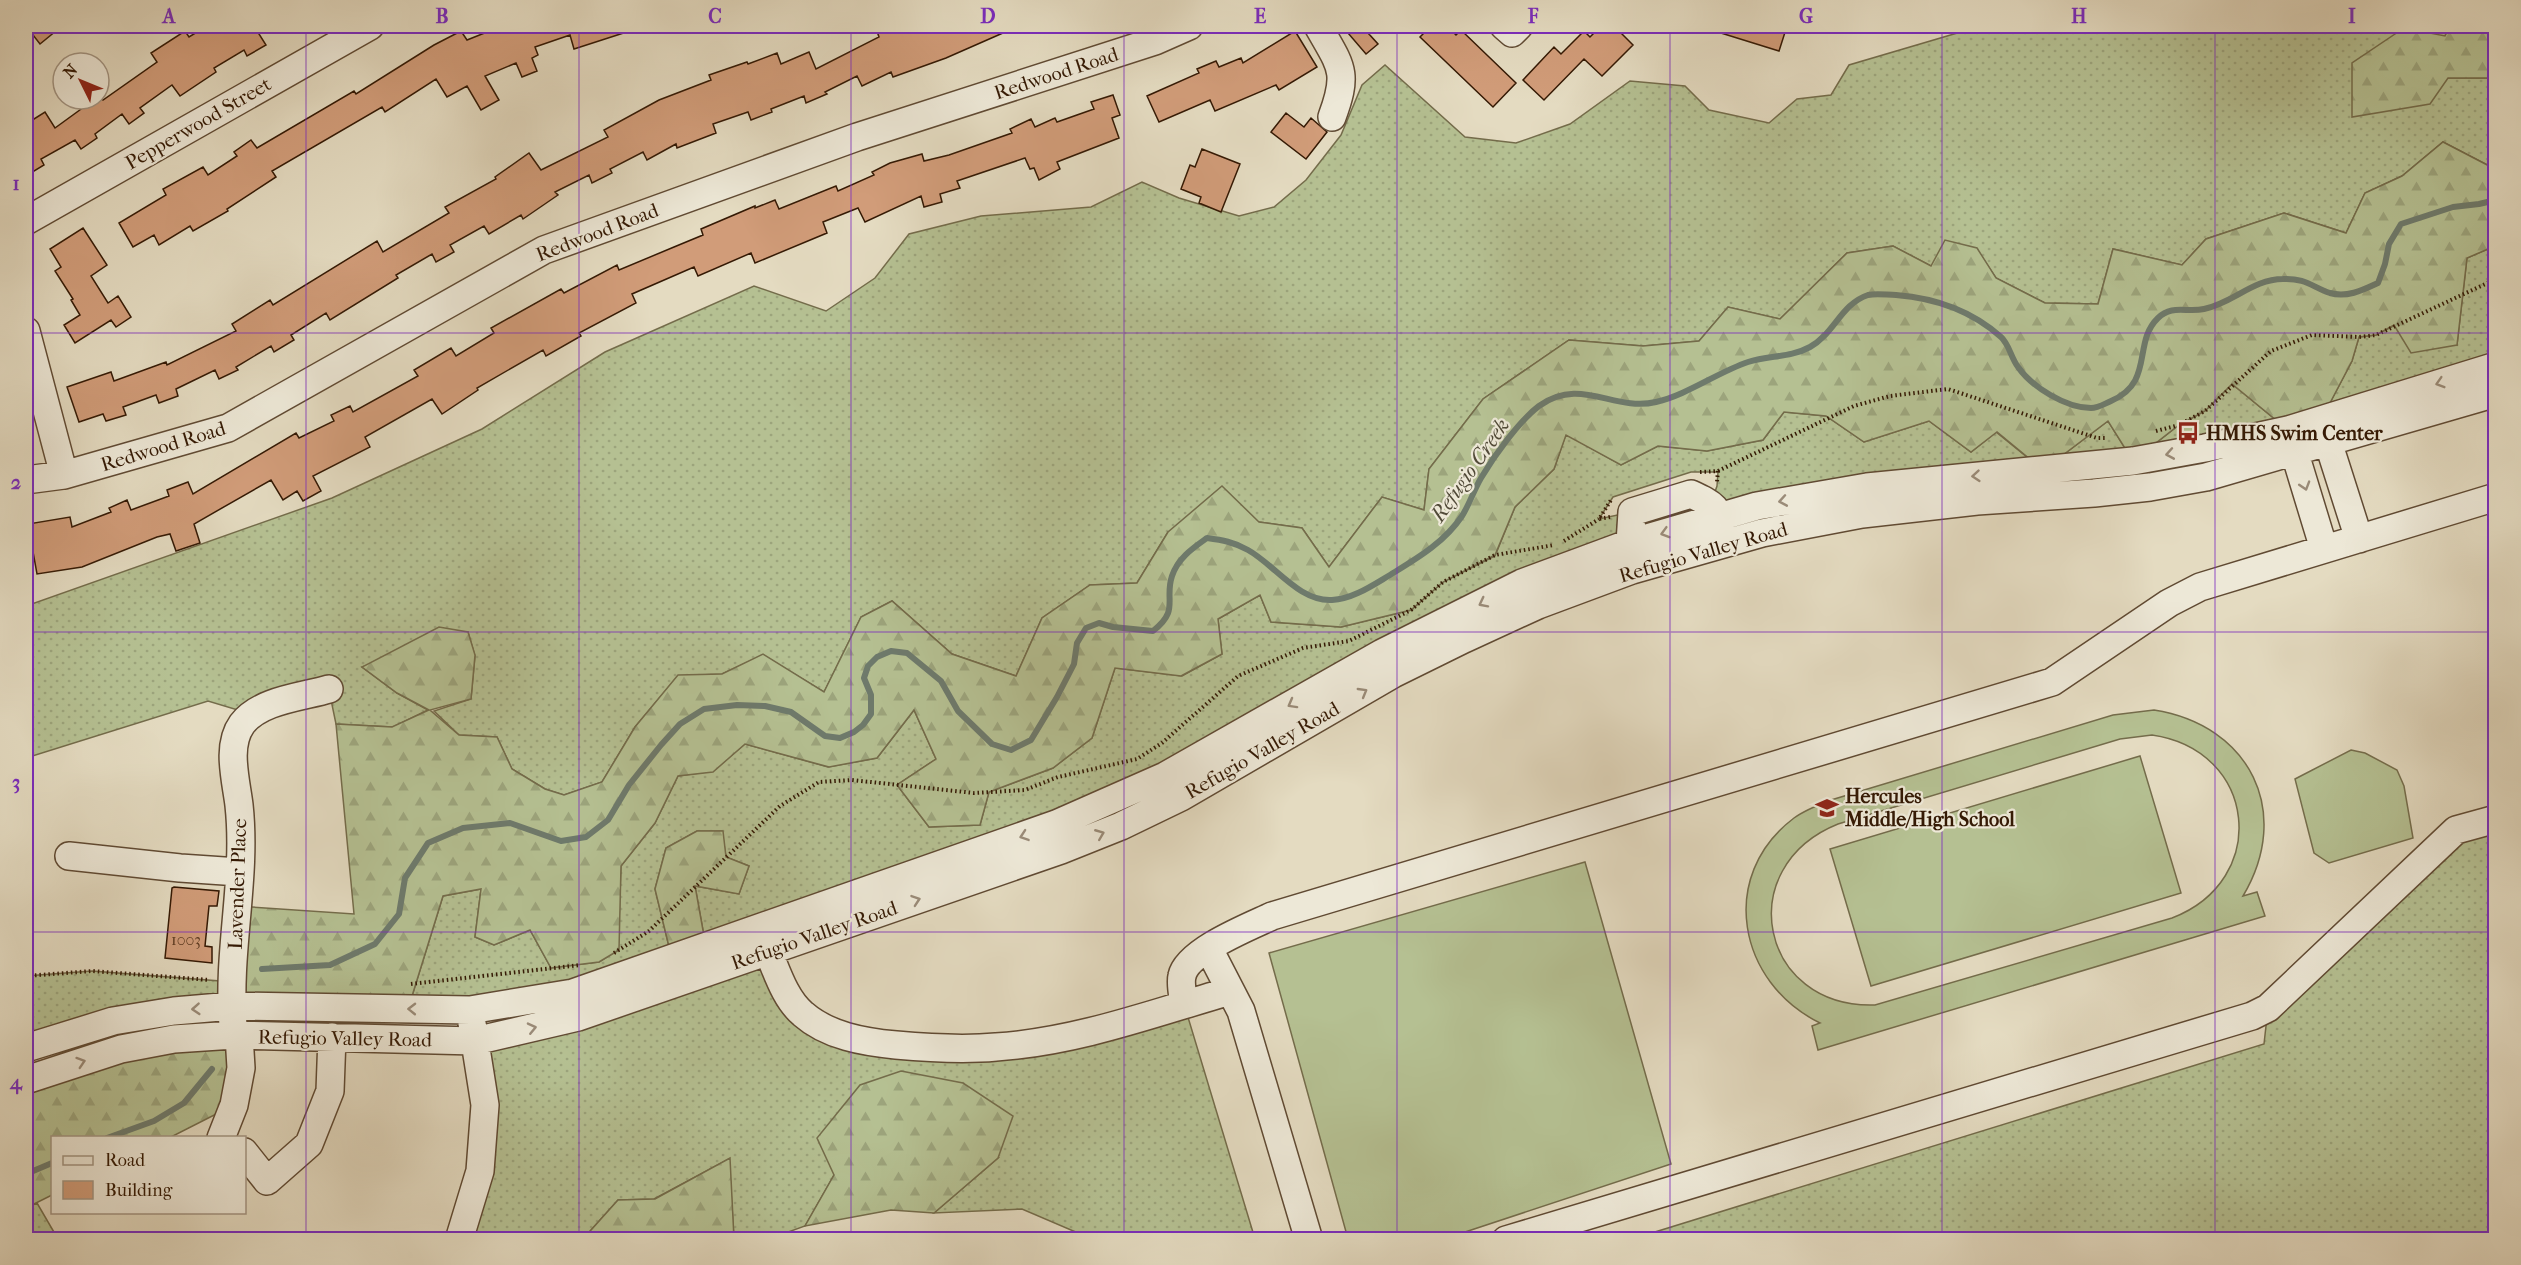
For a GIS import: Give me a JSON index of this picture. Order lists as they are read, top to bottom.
{
  "streets": {
    "street": [
      "Redwood Road",
      "Pepperwood Street",
      "Refugio Valley Road",
      "Lavender Place"
    ]
  },
  "crossings": [
    ["Refugio Valley Road", "Lavender Place"]
  ],
  "water": ["Refugio Creek"],
  "places": {
    "bus stop": ["HMHS Swim Center"],
    "school or university": ["Hercules Middle/High School"]
  },
  "house_numbers": ["1003"],
  "legend": ["Road", "Building"],
  "north": "top left",
  "grid": {
    "columns": [
      "A",
      "B",
      "C",
      "D",
      "E",
      "F",
      "G",
      "H",
      "I"
    ],
    "rows": [
      "1",
      "2",
      "3",
      "4"
    ]
  }
}
